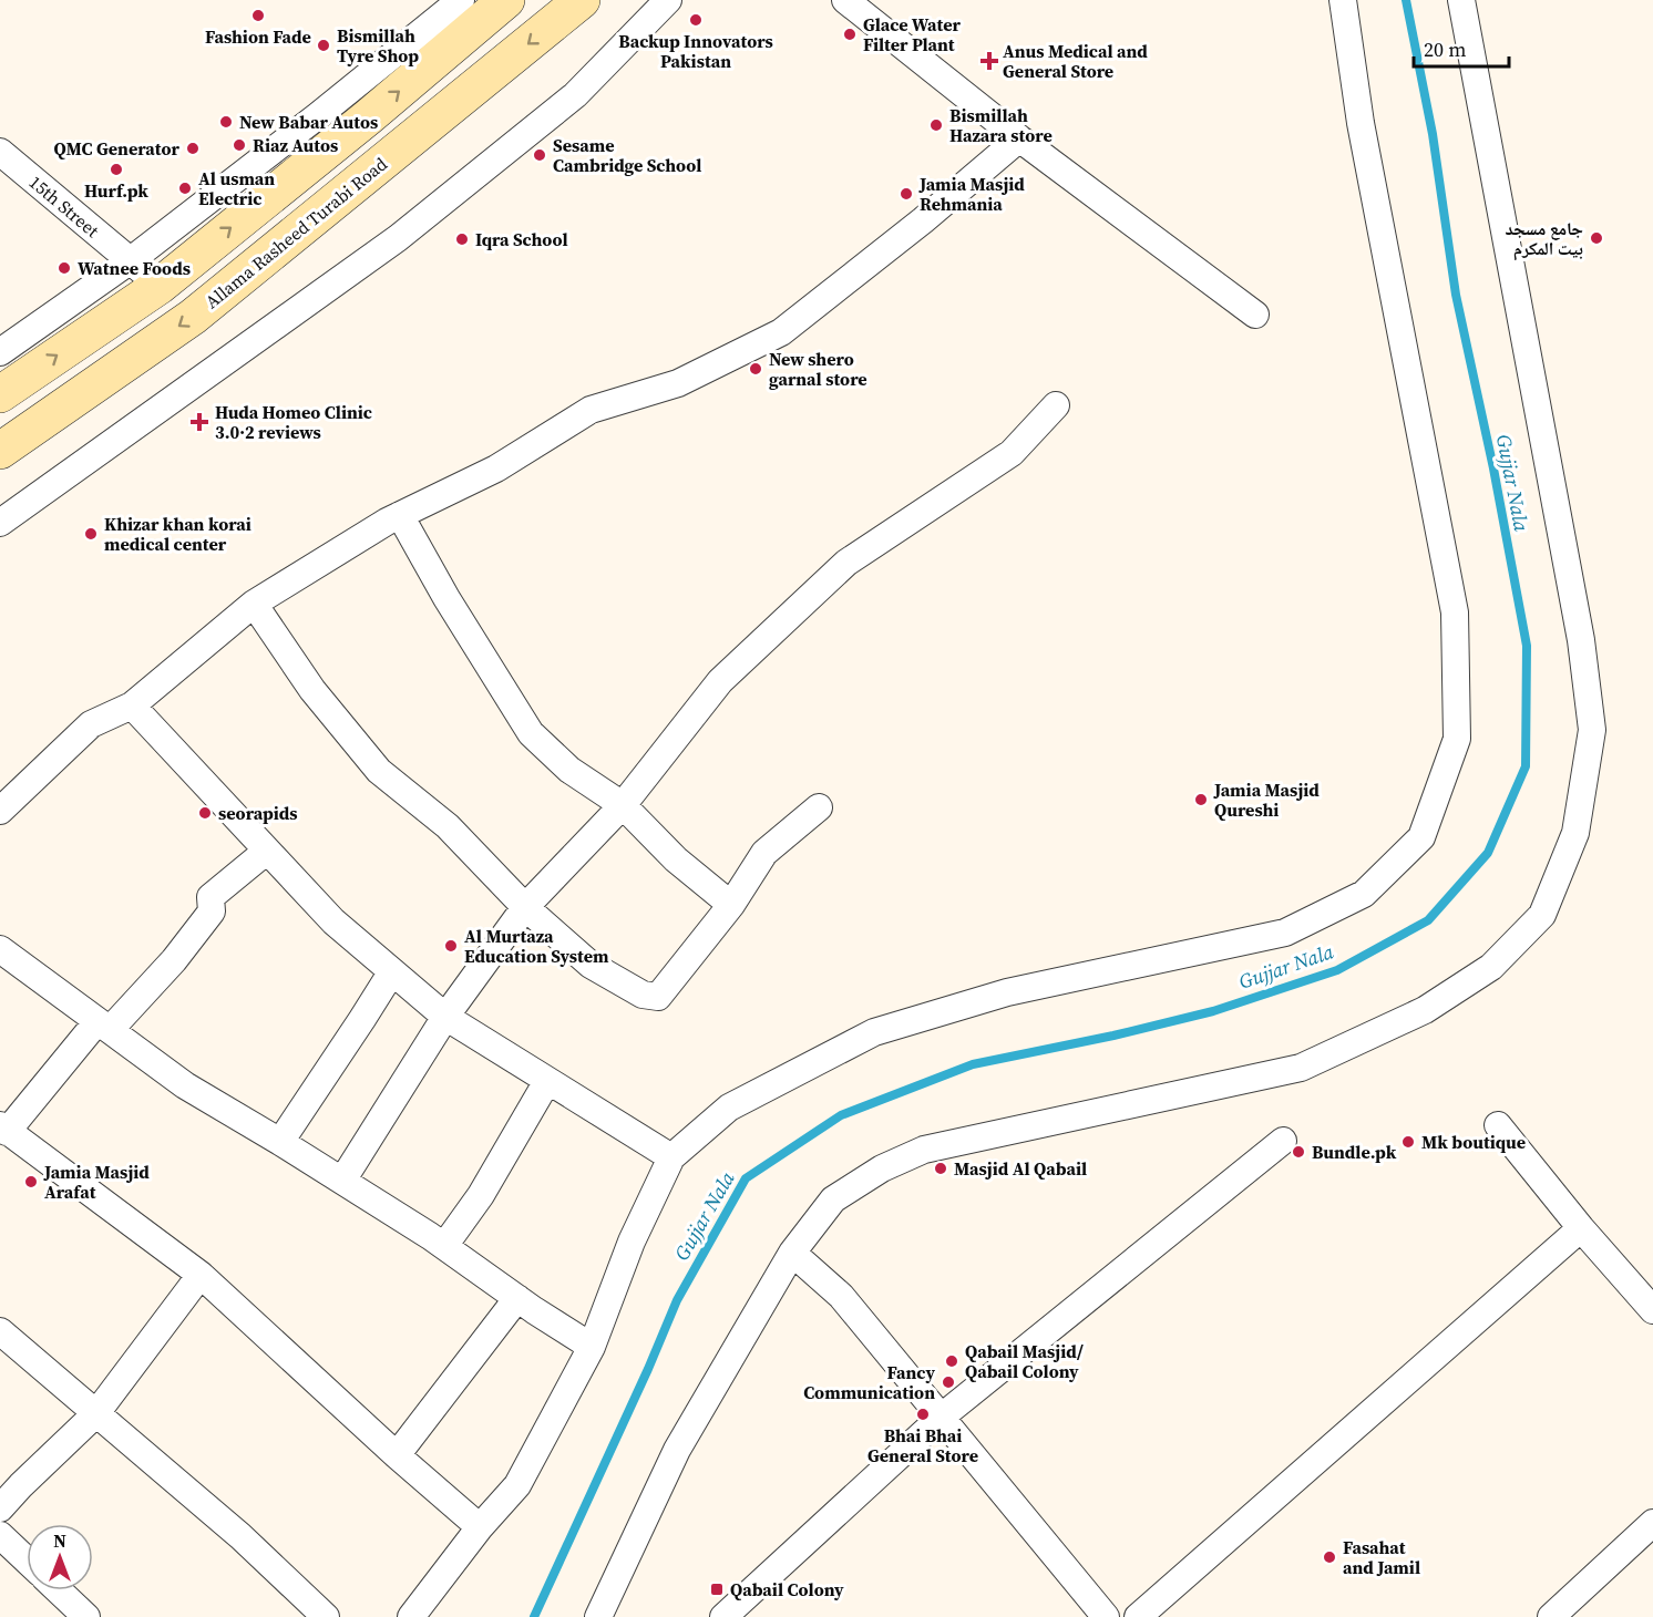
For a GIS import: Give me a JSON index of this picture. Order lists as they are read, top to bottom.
{
  "streets": {
    "main road": ["Allama Rasheed Turabi Road"],
    "street": ["15th Street"]
  },
  "water": ["Gujjar Nala"],
  "places": {
    "other": [
      "Fashion Fade",
      "Backup Innovators Pakistan",
      "Glace Water Filter Plant",
      "Bismillah Tyre Shop",
      "New Babar Autos",
      "Bismillah Hazara store",
      "Riaz Autos",
      "QMC Generator",
      "Sesame Cambridge School",
      "Hurf.pk",
      "Al usman Electric",
      "Jamia Masjid Rehmania",
      "جامع مسجد بیت المکرم",
      "Iqra School",
      "Watnee Foods",
      "New shero garnal store",
      "Khizar khan korai medical center",
      "Jamia Masjid Qureshi",
      "seorapids",
      "Al Murtaza Education System",
      "Mk boutique",
      "Bundle.pk",
      "Masjid Al Qabail",
      "Jamia Masjid Arafat",
      "Qabail Masjid/ Qabail Colony",
      "Fancy Communication",
      "Bhai Bhai General Store",
      "Fasahat and Jamil"
    ],
    "health": ["Anus Medical and General Store", "Huda Homeo Clinic 3.0·2 reviews"],
    "transit": ["Qabail Colony"]
  },
  "scale_bar": "20 m",
  "north": "top"
}
